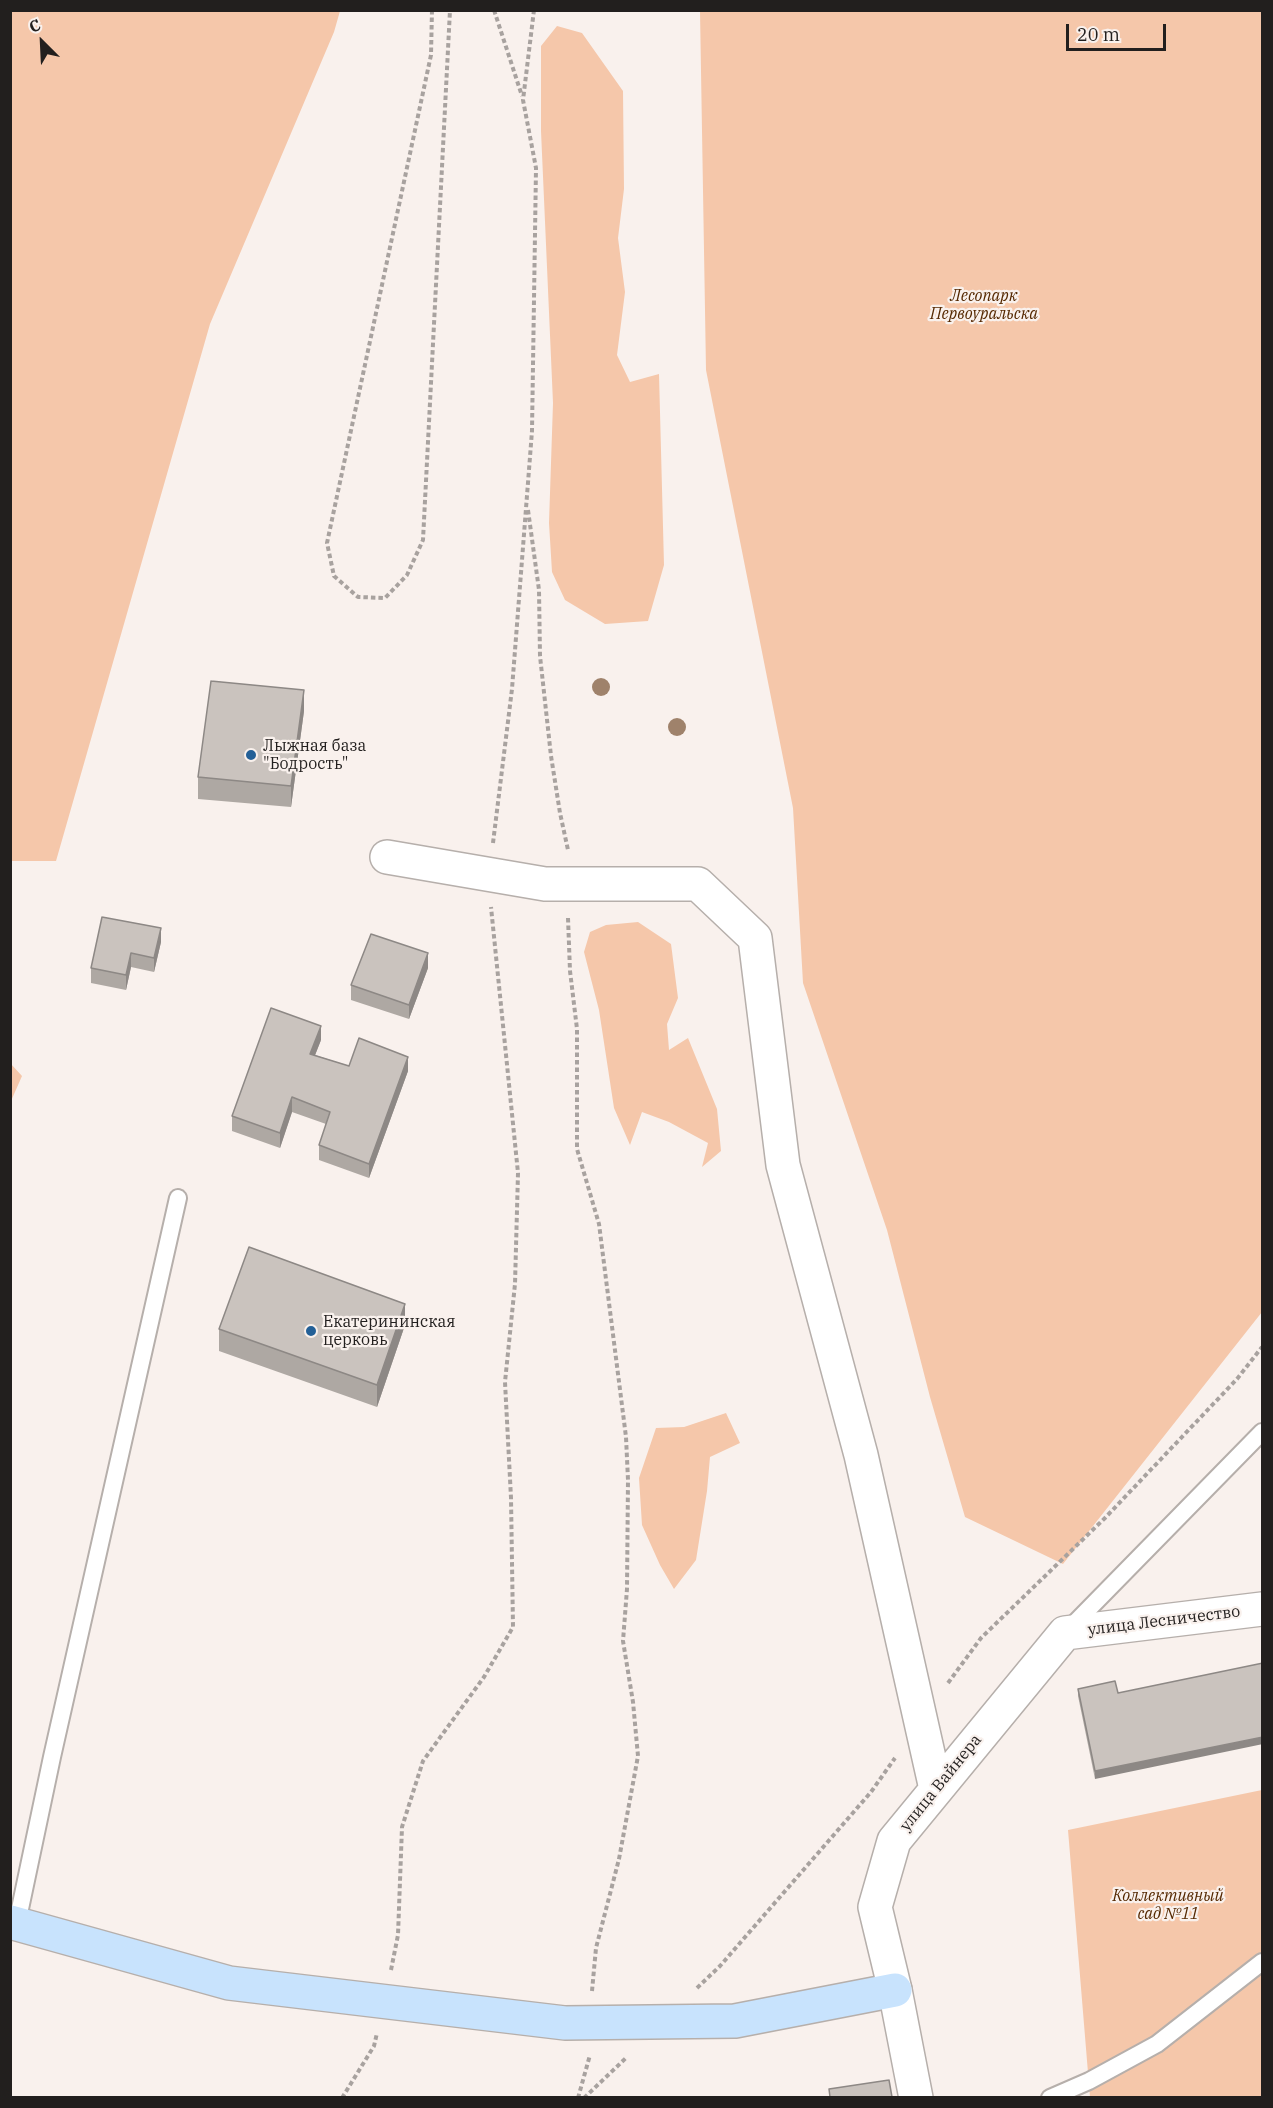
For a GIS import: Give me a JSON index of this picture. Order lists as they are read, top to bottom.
{
  "streets": {
    "street": ["улица Лесничество", "улица Вайнера"]
  },
  "crossings": [
    ["улица Лесничество", "улица Вайнера"]
  ],
  "parks": ["Лесопарк Первоуральска", "Коллективный сад №11"],
  "places": ["Лыжная база \"Бодрость\"", "Екатерининская церковь"],
  "scale_bar": "20 m",
  "north": "top left"
}
